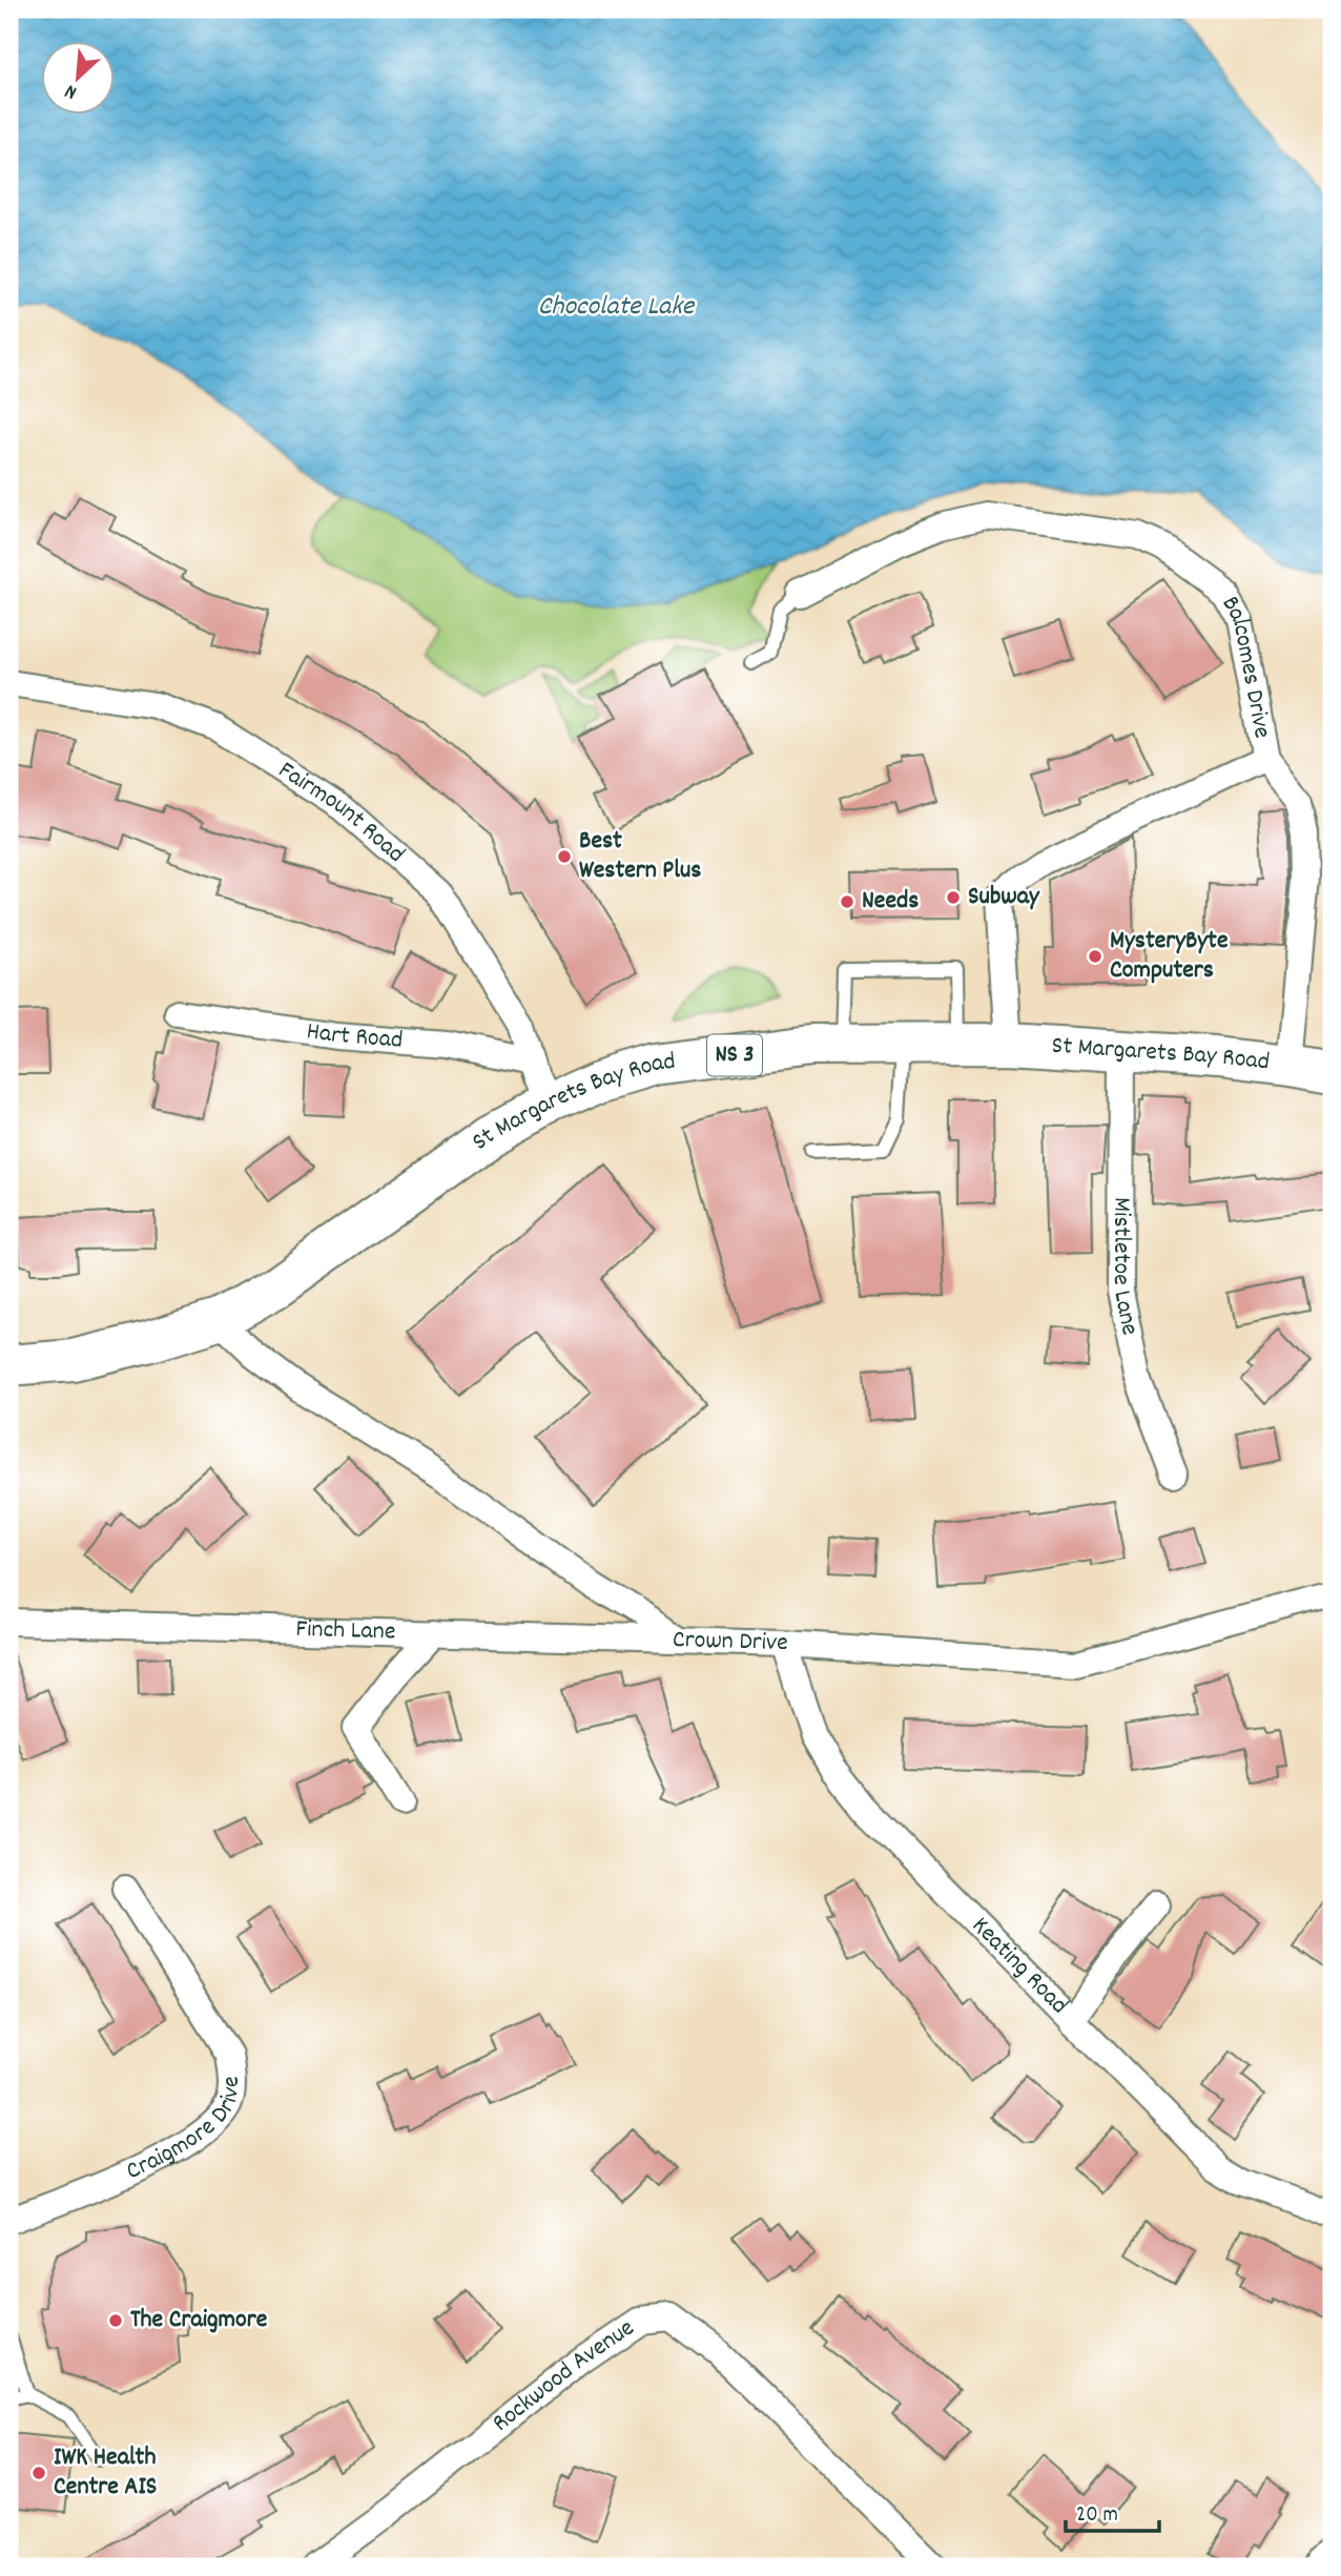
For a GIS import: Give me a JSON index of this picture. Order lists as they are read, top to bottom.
{
  "streets": {
    "main road": ["NS 3", "St Margarets Bay Road"],
    "street": [
      "Balcomes Drive",
      "Fairmount Road",
      "Hart Road",
      "Mistletoe Lane",
      "Finch Lane",
      "Crown Drive",
      "Keating Road",
      "Craigmore Drive",
      "Rockwood Avenue"
    ]
  },
  "crossings": [
    ["Balcomes Drive", "St Margarets Bay Road"],
    ["Fairmount Road", "Hart Road"],
    ["Fairmount Road", "St Margarets Bay Road"],
    ["St Margarets Bay Road", "Mistletoe Lane"],
    ["St Margarets Bay Road", "Crown Drive"],
    ["Finch Lane", "Crown Drive"],
    ["Crown Drive", "Keating Road"]
  ],
  "water": ["Chocolate Lake"],
  "places": [
    "Best Western Plus",
    "Subway",
    "Needs",
    "MysteryByte Computers",
    "The Craigmore",
    "IWK Health Centre AIS"
  ],
  "scale_bar": "20 m",
  "north": "bottom left"
}
